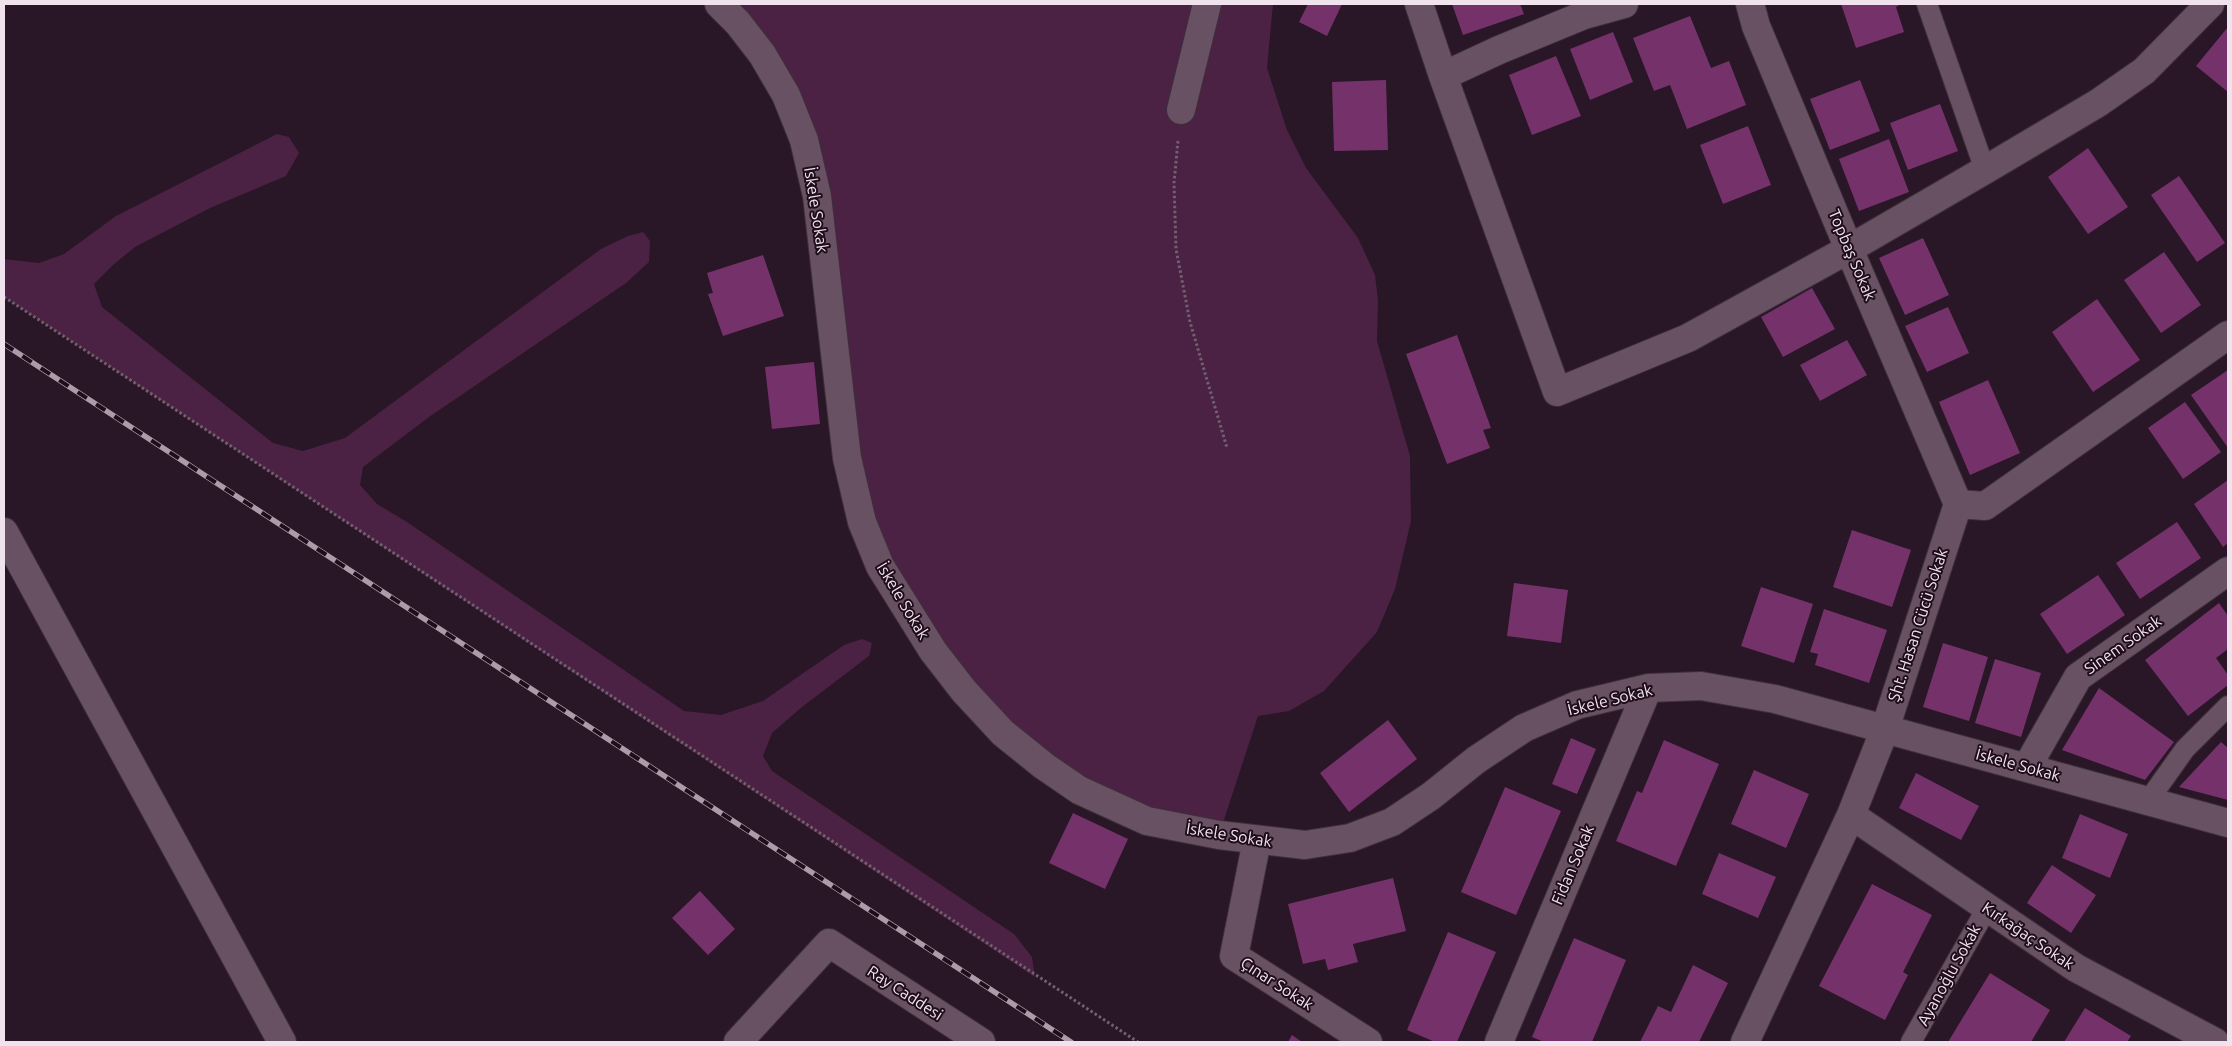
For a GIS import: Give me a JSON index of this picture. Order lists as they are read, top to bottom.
{
  "streets": {
    "street": [
      "İskele Sokak",
      "Topbaş Sokak",
      "Şht. Hasan Cücü Sokak",
      "Sinem Sokak",
      "Fidan Sokak",
      "Kırkağaç Sokak",
      "Çınar Sokak",
      "Ray Caddesi"
    ],
    "lane": ["Ayanoğlu Sokak"]
  },
  "crossings": [
    ["İskele Sokak", "Şht. Hasan Cücü Sokak"],
    ["İskele Sokak", "Sinem Sokak"],
    ["İskele Sokak", "Fidan Sokak"],
    ["İskele Sokak", "Çınar Sokak"],
    ["Topbaş Sokak", "Şht. Hasan Cücü Sokak"],
    ["Şht. Hasan Cücü Sokak", "Kırkağaç Sokak"],
    ["Kırkağaç Sokak", "Ayanoğlu Sokak"]
  ]
}
